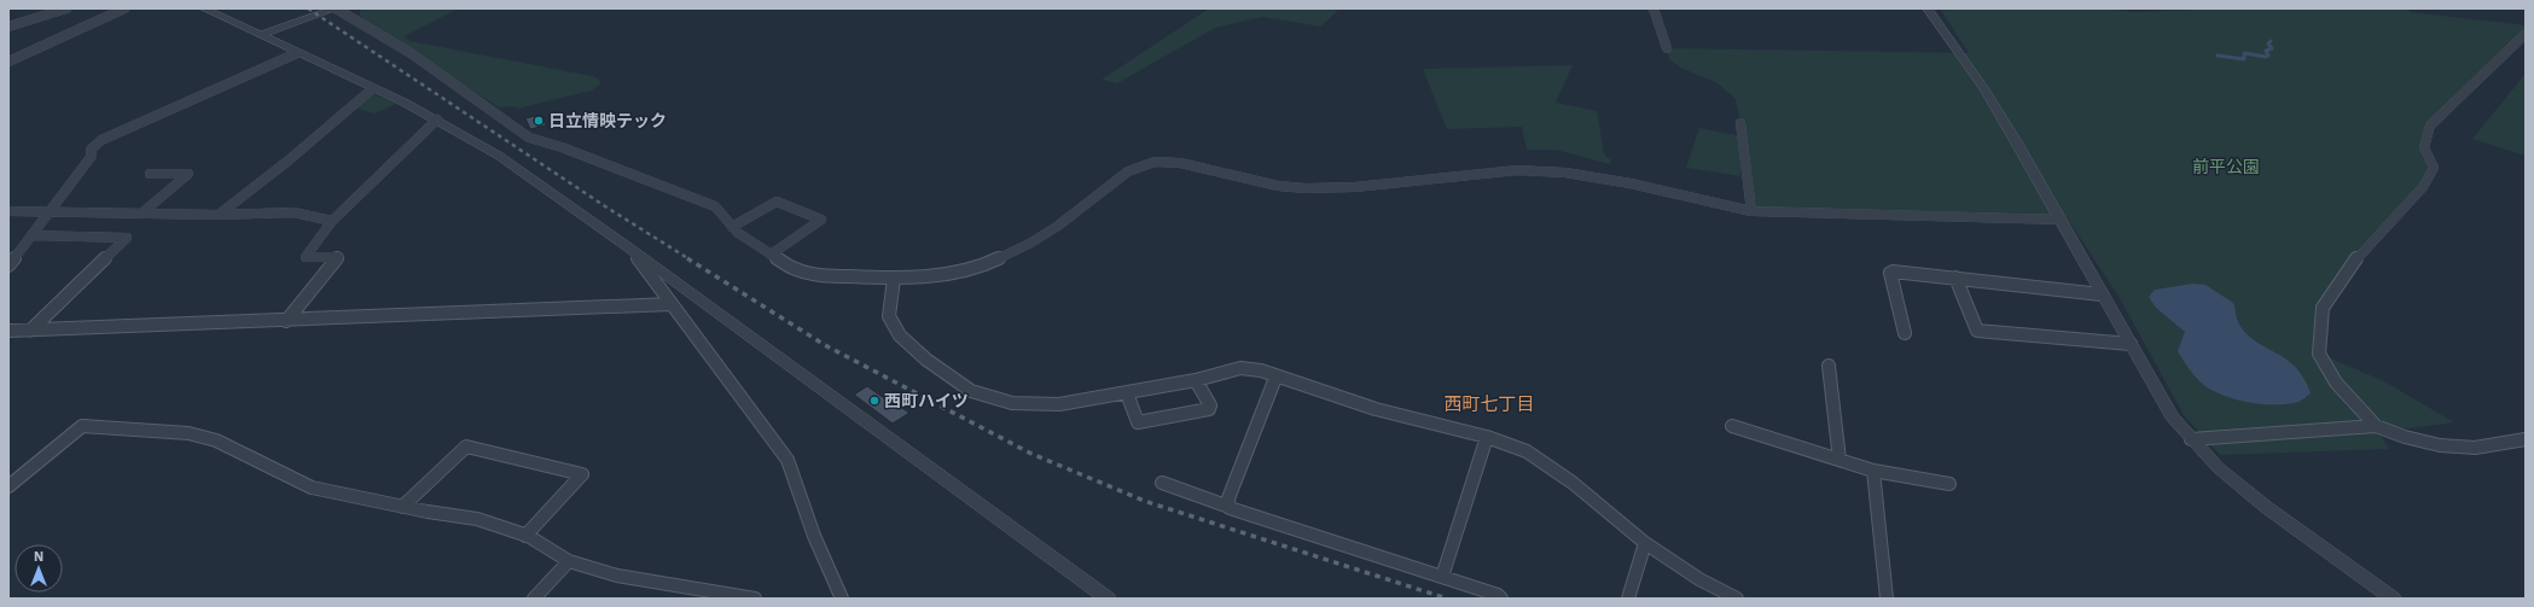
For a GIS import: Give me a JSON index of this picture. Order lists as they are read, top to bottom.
{
  "districts": ["西町七丁目"],
  "parks": ["前平公園"],
  "places": ["日立情映テック", "西町ハイツ"],
  "north": "top"
}
